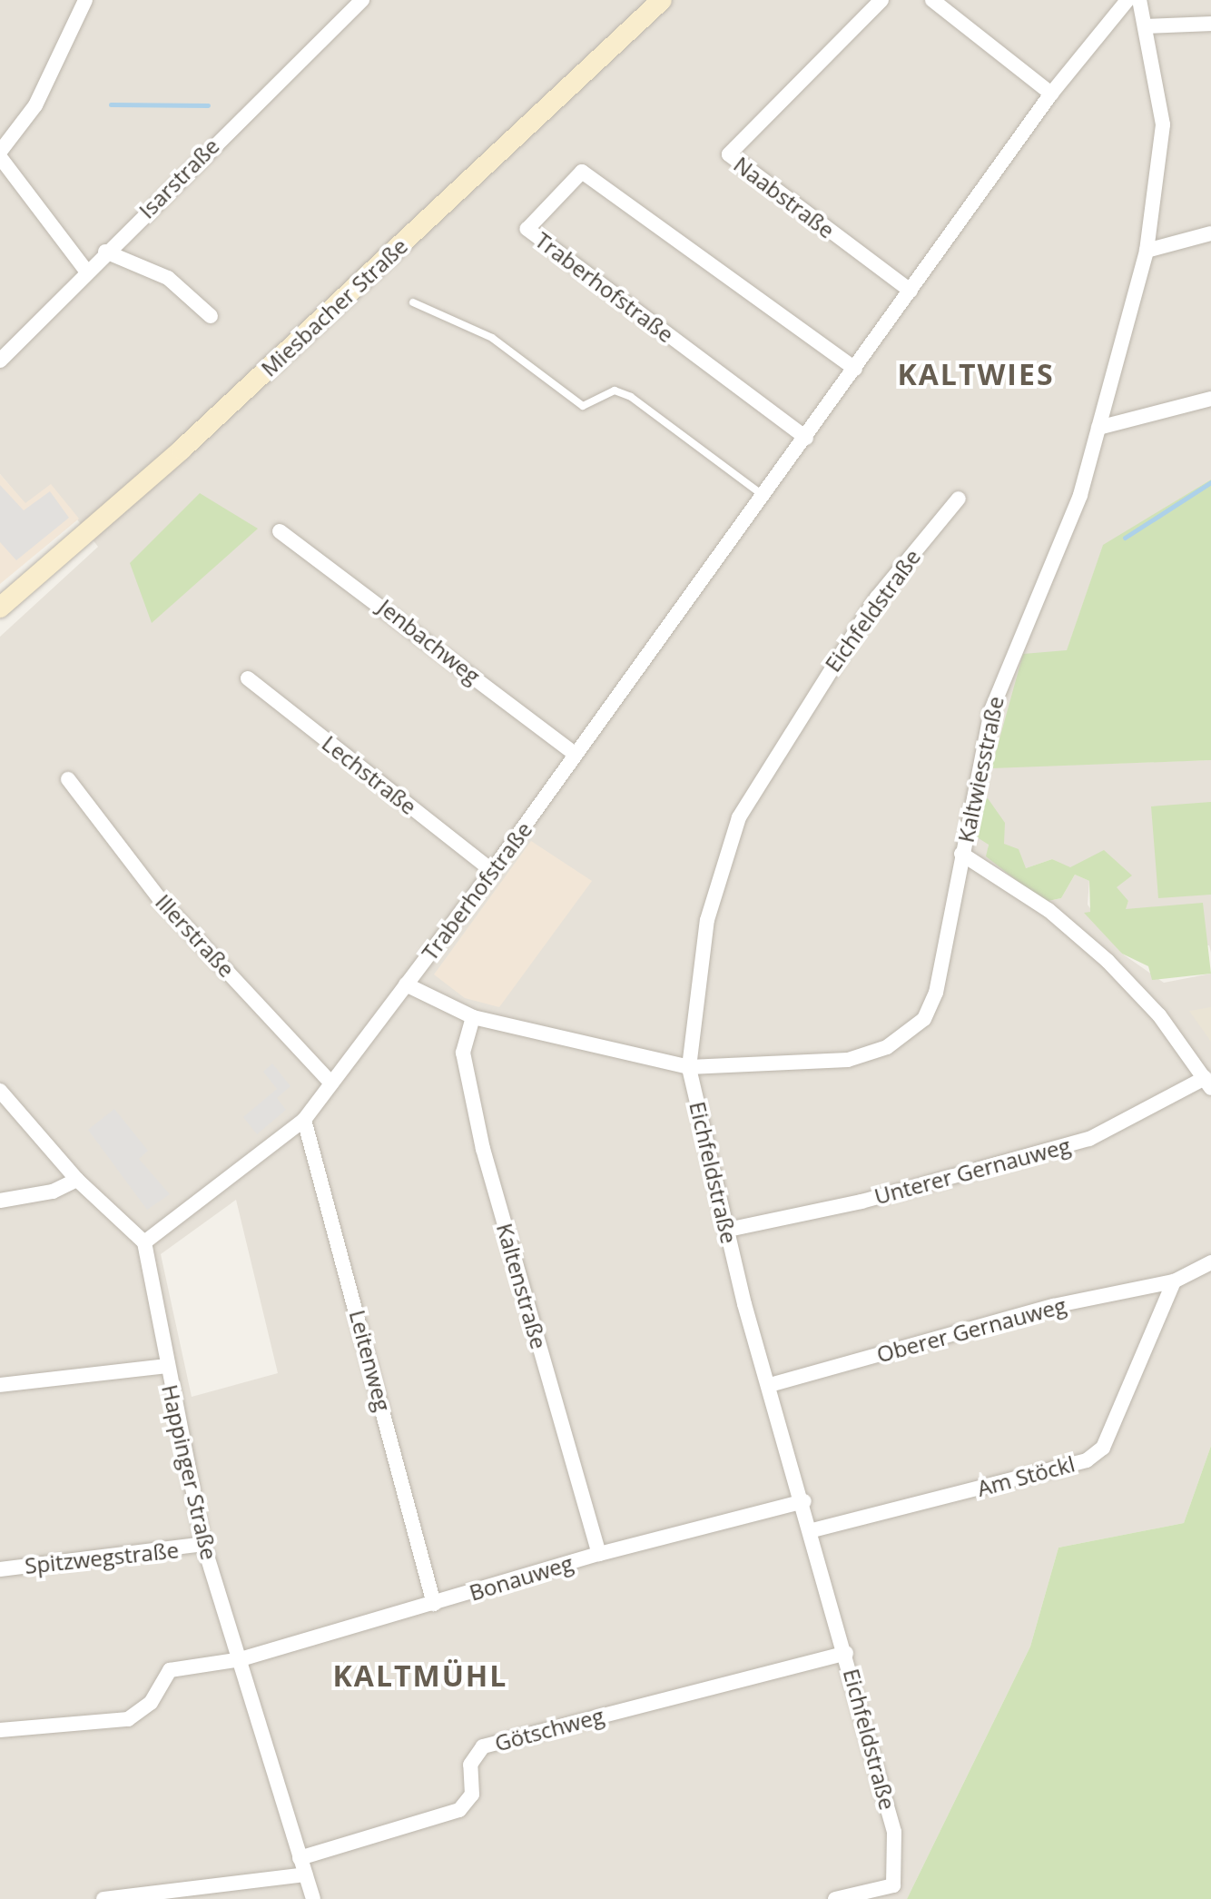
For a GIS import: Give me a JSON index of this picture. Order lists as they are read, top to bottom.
{
  "streets": {
    "main road": ["Miesbacher Straße"],
    "street": [
      "Isarstraße",
      "Naabstraße",
      "Traberhofstraße",
      "Eichfeldstraße",
      "Jenbachweg",
      "Kaltwiesstraße",
      "Lechstraße",
      "Illerstraße",
      "Unterer Gernauweg",
      "Kaltenstraße",
      "Oberer Gernauweg",
      "Leitenweg",
      "Happinger Straße",
      "Am Stöckl",
      "Spitzwegstraße",
      "Bonauweg",
      "Götschweg"
    ]
  },
  "crossings": [
    ["Naabstraße", "Traberhofstraße"],
    ["Traberhofstraße", "Jenbachweg"],
    ["Traberhofstraße", "Kaltwiesstraße"],
    ["Traberhofstraße", "Lechstraße"],
    ["Traberhofstraße", "Illerstraße"],
    ["Traberhofstraße", "Leitenweg"],
    ["Traberhofstraße", "Happinger Straße"],
    ["Eichfeldstraße", "Kaltwiesstraße"],
    ["Eichfeldstraße", "Unterer Gernauweg"],
    ["Eichfeldstraße", "Oberer Gernauweg"],
    ["Eichfeldstraße", "Am Stöckl"],
    ["Eichfeldstraße", "Bonauweg"],
    ["Eichfeldstraße", "Götschweg"],
    ["Kaltwiesstraße", "Kaltenstraße"],
    ["Kaltenstraße", "Bonauweg"],
    ["Oberer Gernauweg", "Am Stöckl"],
    ["Leitenweg", "Bonauweg"],
    ["Happinger Straße", "Spitzwegstraße"],
    ["Happinger Straße", "Bonauweg"],
    ["Happinger Straße", "Götschweg"]
  ],
  "districts": ["KALTWIES", "KALTMÜHL"]
}
